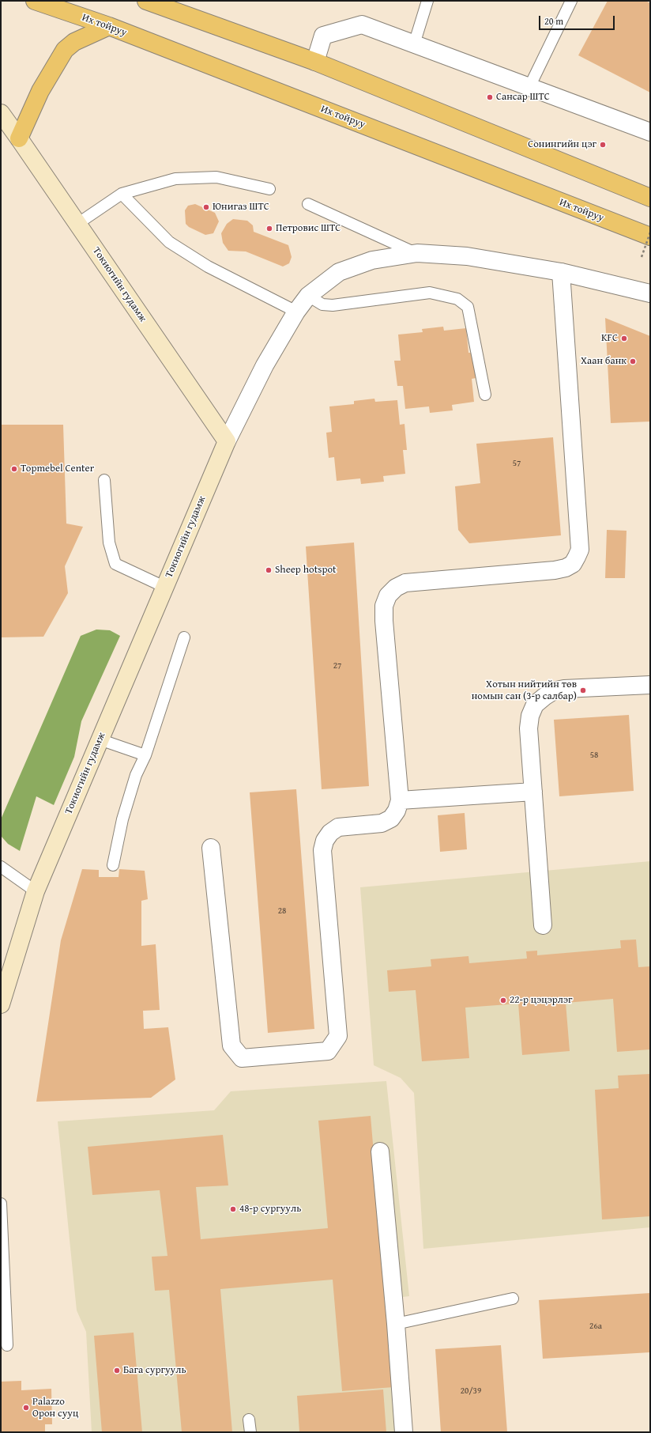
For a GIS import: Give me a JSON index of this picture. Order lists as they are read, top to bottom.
{
  "streets": {
    "main road": ["Их тойруу", "Токиогийн гудамж"]
  },
  "places": [
    "Сансар ШТС",
    "Сонингийн цэг",
    "Юнигаз ШТС",
    "Петровис ШТС",
    "KFC",
    "Хаан банк",
    "Topmebel Center",
    "Sheep hotspot",
    "Хотын нийтийн төв номын сан (3-р салбар)",
    "22-р цэцэрлэг",
    "48-р сургууль",
    "Бага сургууль",
    "Palazzo Орон сууц"
  ],
  "house_numbers": [
    "57",
    "27",
    "58",
    "28",
    "26a",
    "20/39"
  ],
  "scale_bar": "20 m"
}
